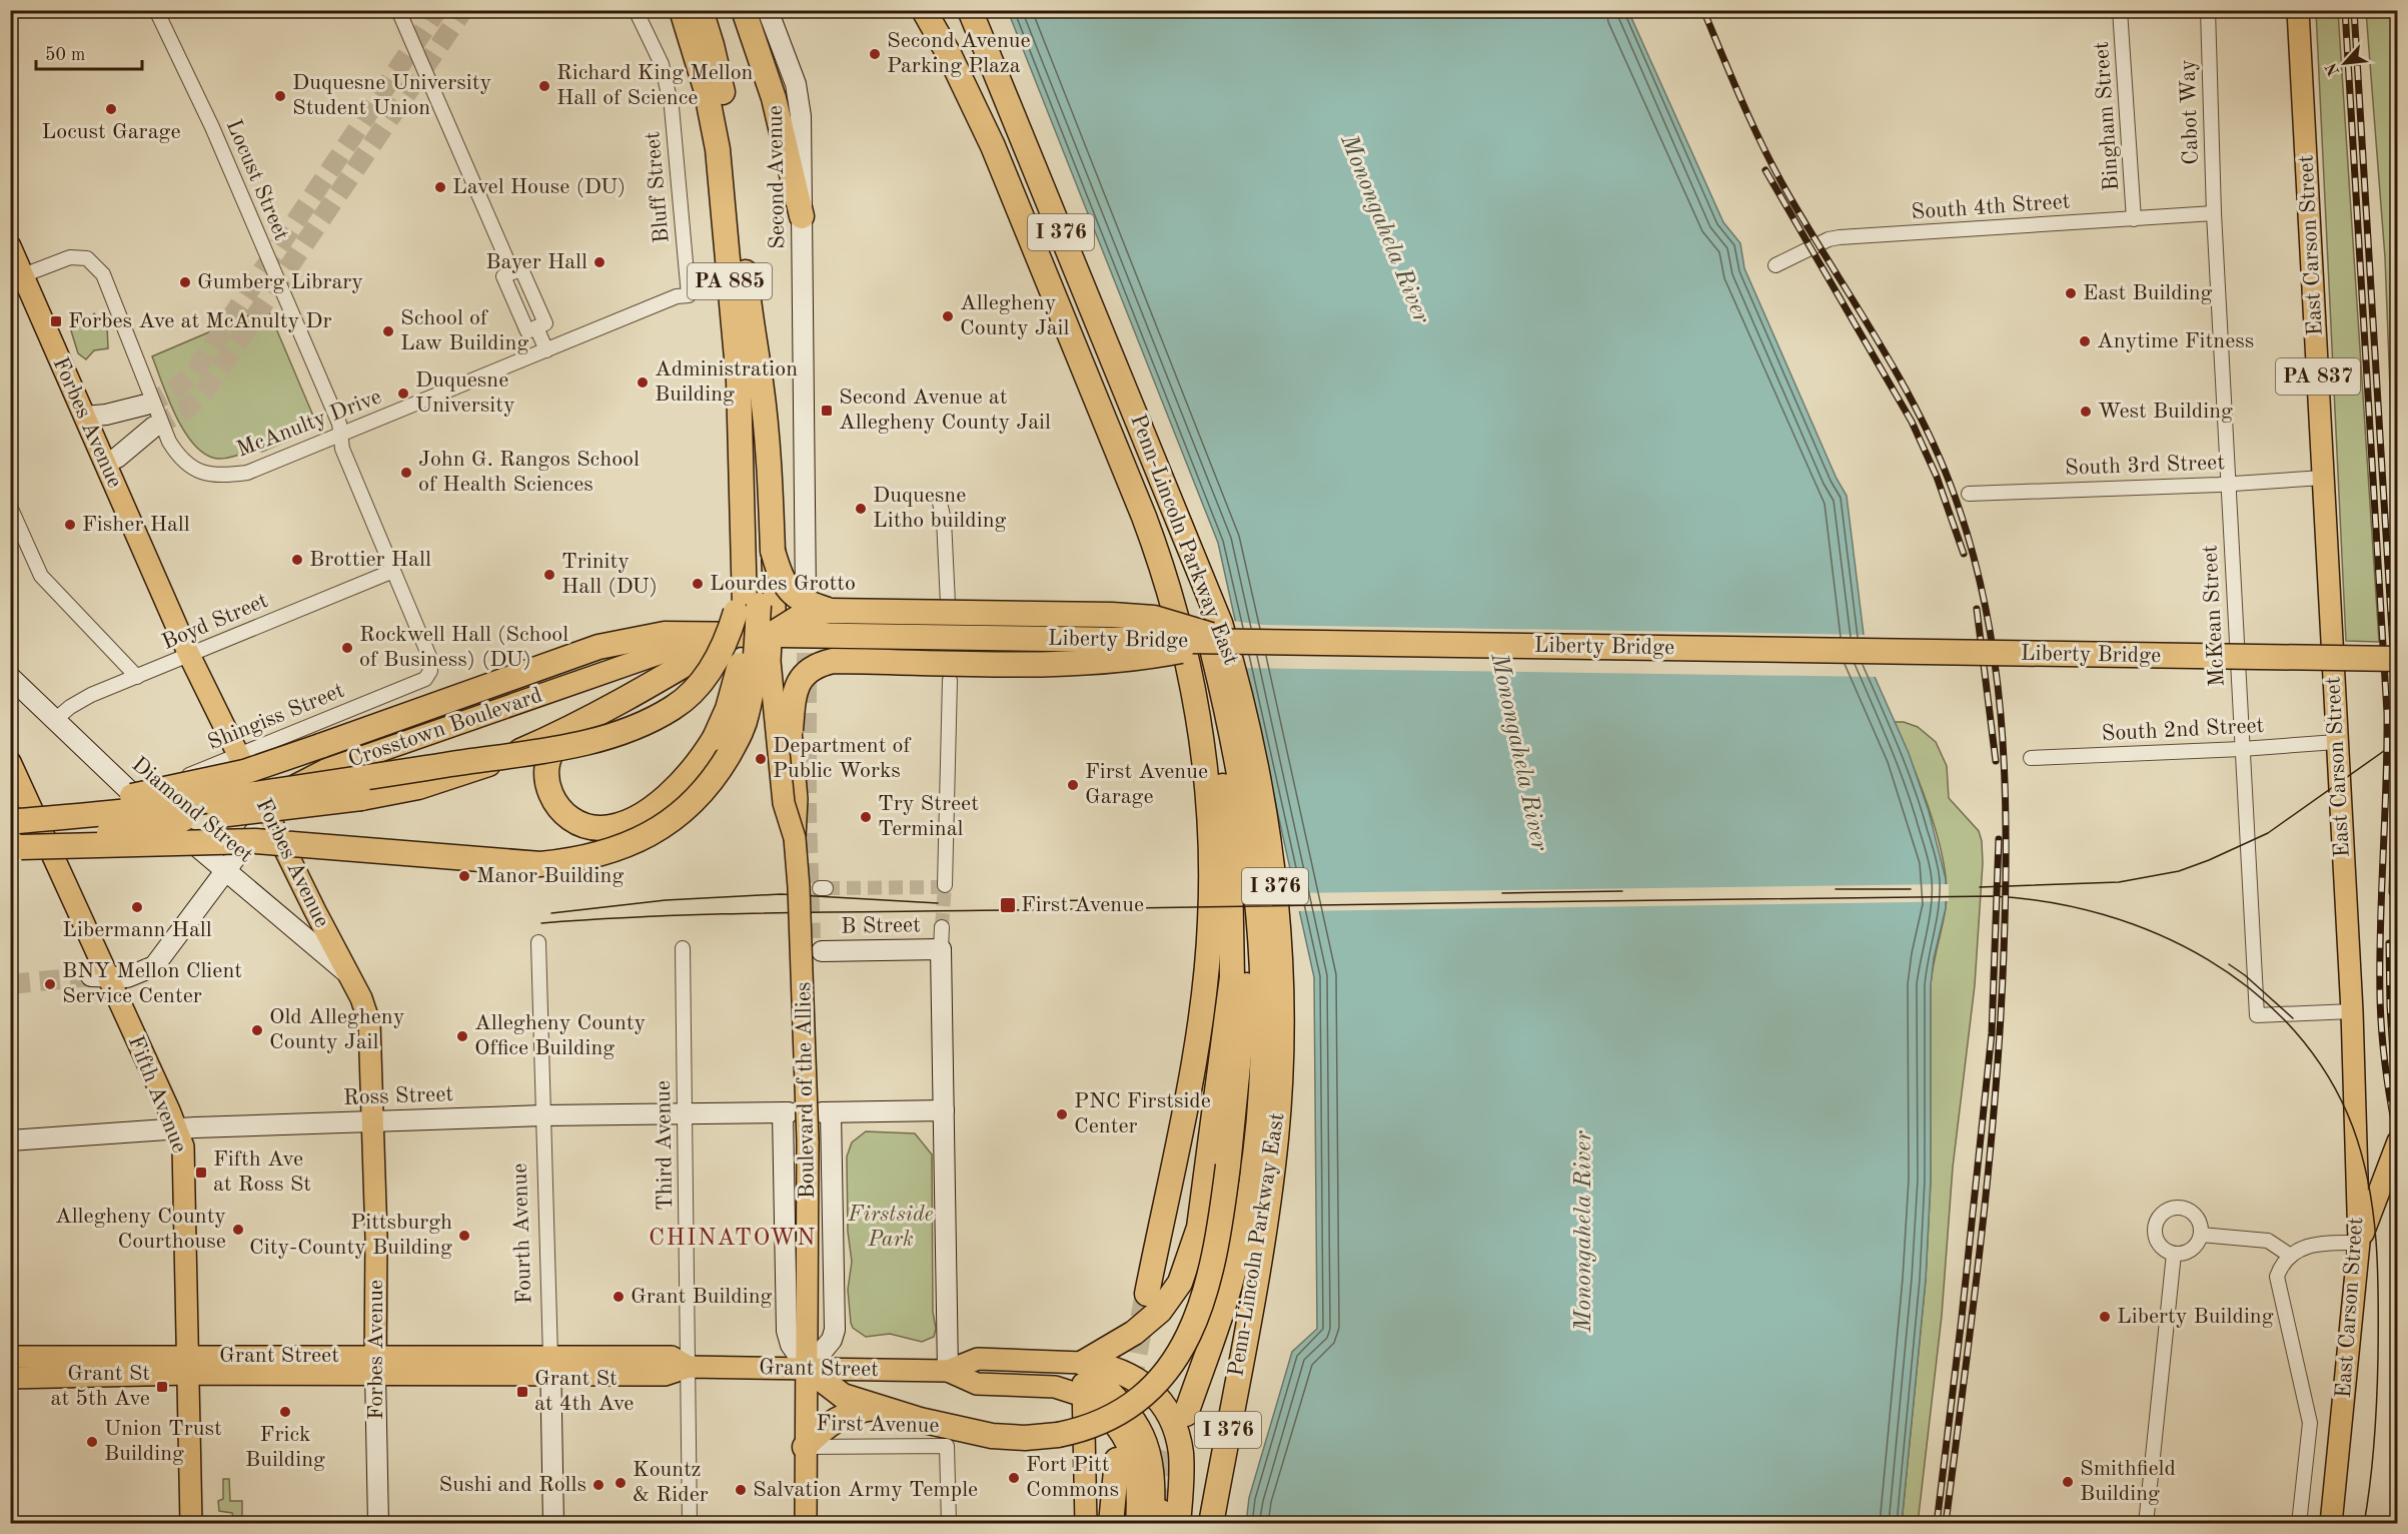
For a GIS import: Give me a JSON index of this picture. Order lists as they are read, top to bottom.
{
  "streets": {
    "highway": [
      "I 376",
      "PA 885",
      "Penn-Lincoln Parkway East",
      "Liberty Bridge",
      "Boulevard of the Allies"
    ],
    "main road": [
      "Second Avenue",
      "East Carson Street",
      "PA 837",
      "Forbes Avenue",
      "Crosstown Boulevard",
      "Diamond Street",
      "B Street",
      "Fifth Avenue",
      "Ross Street",
      "Fourth Avenue",
      "Grant Street"
    ],
    "street": [
      "Cabot Way",
      "Bingham Street",
      "Locust Street",
      "Bluff Street",
      "South 4th Street",
      "McAnulty Drive",
      "South 3rd Street",
      "McKean Street",
      "Boyd Street",
      "Shingiss Street",
      "South 2nd Street",
      "Third Avenue",
      "First Avenue"
    ]
  },
  "crossings": [
    ["Cabot Way", "South 4th Street"],
    ["Cabot Way", "McKean Street"],
    ["Bingham Street", "South 4th Street"],
    ["Locust Street", "McAnulty Drive"],
    ["Locust Street", "Boyd Street"],
    ["Locust Street", "Shingiss Street"],
    ["Bluff Street", "McAnulty Drive"],
    ["South 4th Street", "McKean Street"],
    ["East Carson Street", "South 3rd Street"],
    ["East Carson Street", "McKean Street"],
    ["East Carson Street", "South 2nd Street"],
    ["Forbes Avenue", "McAnulty Drive"],
    ["Forbes Avenue", "Boyd Street"],
    ["Forbes Avenue", "Shingiss Street"],
    ["Forbes Avenue", "Crosstown Boulevard"],
    ["Forbes Avenue", "Diamond Street"],
    ["Forbes Avenue", "Ross Street"],
    ["Forbes Avenue", "Grant Street"],
    ["South 3rd Street", "McKean Street"],
    ["McKean Street", "South 2nd Street"],
    ["Boyd Street", "Diamond Street"],
    ["Liberty Bridge", "Crosstown Boulevard"],
    ["Liberty Bridge", "Boulevard of the Allies"],
    ["Shingiss Street", "Diamond Street"],
    ["Boulevard of the Allies", "Ross Street"],
    ["Boulevard of the Allies", "Grant Street"],
    ["Boulevard of the Allies", "First Avenue"],
    ["Fifth Avenue", "Ross Street"],
    ["Fifth Avenue", "Grant Street"],
    ["Ross Street", "Third Avenue"],
    ["Ross Street", "Fourth Avenue"],
    ["Ross Street", "Grant Street"],
    ["Third Avenue", "Grant Street"],
    ["Fourth Avenue", "Grant Street"]
  ],
  "districts": ["CHINATOWN"],
  "water": ["Monongahela River"],
  "parks": ["Firstside Park"],
  "places": {
    "other": [
      "Second Avenue Parking Plaza",
      "Richard King Mellon Hall of Science",
      "Duquesne University Student Union",
      "Locust Garage",
      "Lavel House (DU)",
      "Bayer Hall",
      "Gumberg Library",
      "East Building",
      "Allegheny County Jail",
      "School of Law Building",
      "Anytime Fitness",
      "Administration Building",
      "Duquesne University",
      "West Building",
      "John G. Rangos School of Health Sciences",
      "Duquesne Litho building",
      "Fisher Hall",
      "Brottier Hall",
      "Trinity Hall (DU)",
      "Lourdes Grotto",
      "Rockwell Hall (School of Business) (DU)",
      "Department of Public Works",
      "First Avenue Garage",
      "Try Street Terminal",
      "Manor Building",
      "Libermann Hall",
      "BNY Mellon Client Service Center",
      "Old Allegheny County Jail",
      "Allegheny County Office Building",
      "PNC Firstside Center",
      "Allegheny County Courthouse",
      "Pittsburgh City-County Building",
      "Grant Building",
      "Liberty Building",
      "Frick Building",
      "Union Trust Building",
      "Fort Pitt Commons",
      "Smithfield Building",
      "Kountz & Rider",
      "Sushi and Rolls",
      "Salvation Army Temple"
    ],
    "transit": [
      "Forbes Ave at McAnulty Dr",
      "Second Avenue at Allegheny County Jail",
      "First Avenue",
      "Fifth Ave at Ross St",
      "Grant St at 5th Ave",
      "Grant St at 4th Ave"
    ]
  },
  "scale_bar": "50 m",
  "north": "bottom left"
}
